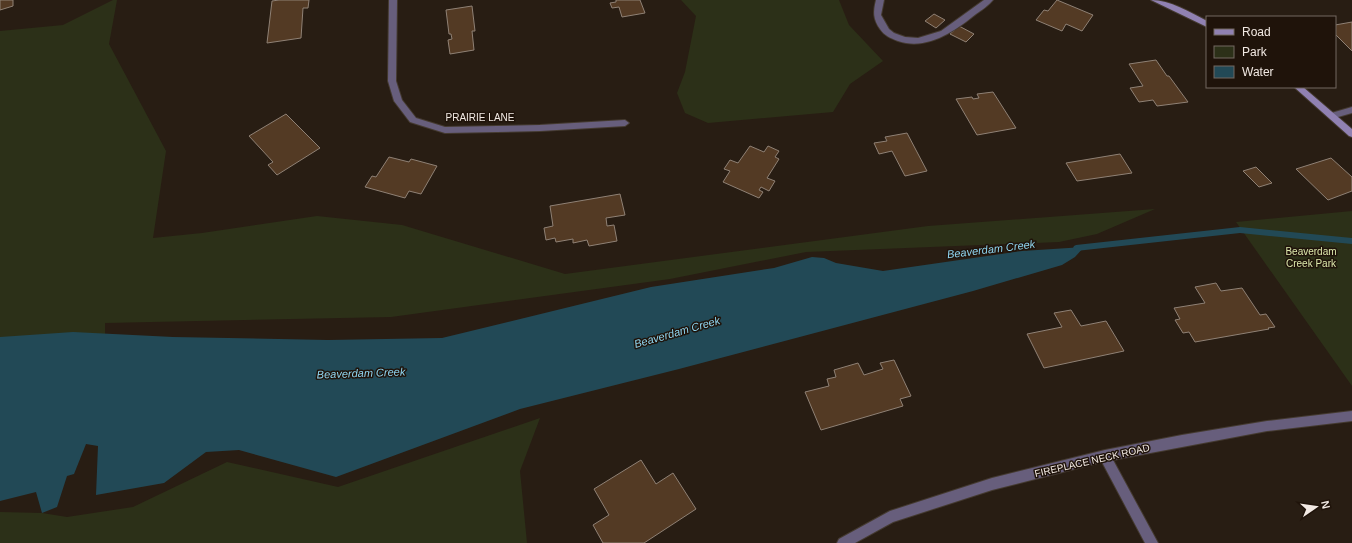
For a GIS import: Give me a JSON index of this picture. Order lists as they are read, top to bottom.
{
  "streets": {
    "street": ["PRAIRIE LANE", "FIREPLACE NECK ROAD"]
  },
  "water": ["Beaverdam Creek"],
  "parks": ["Beaverdam Creek Park"],
  "legend": ["Road", "Park", "Water"],
  "north": "right"
}
